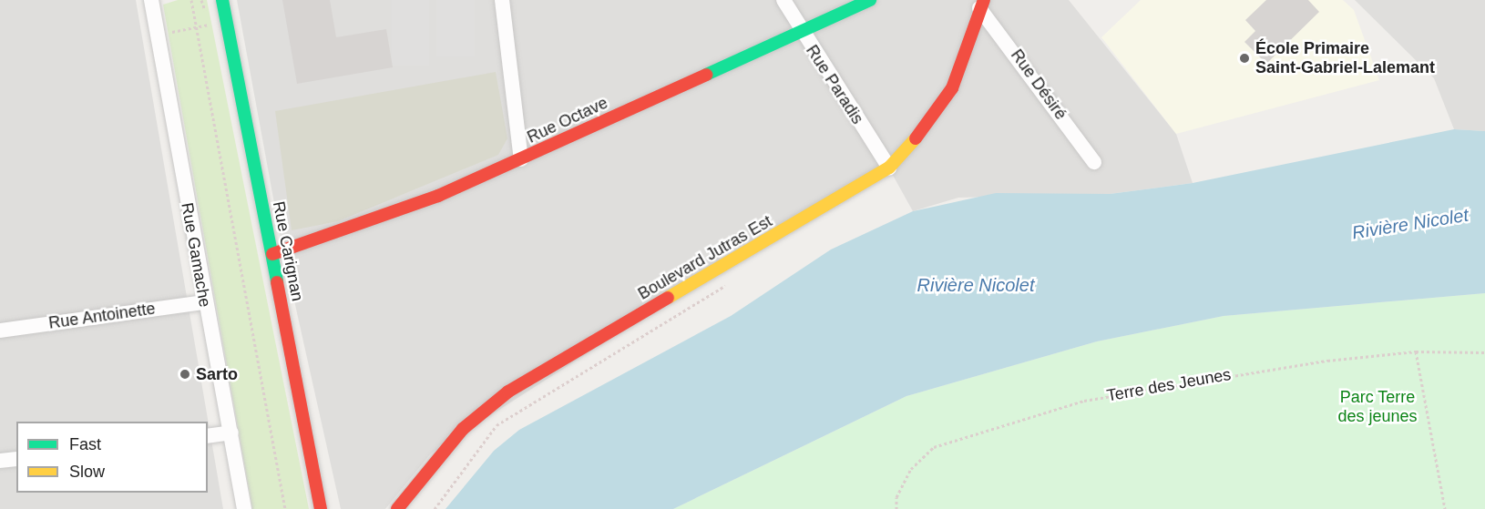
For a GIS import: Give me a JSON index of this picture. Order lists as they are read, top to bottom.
{
  "streets": {
    "street": [
      "Rue Paradis",
      "Rue Désiré",
      "Rue Octave",
      "Rue Carignan",
      "Rue Gamache",
      "Boulevard Jutras Est",
      "Rue Antoinette"
    ],
    "path": ["Terre des Jeunes"]
  },
  "crossings": [
    ["Rue Paradis", "Rue Octave"],
    ["Rue Paradis", "Boulevard Jutras Est"],
    ["Rue Désiré", "Boulevard Jutras Est"],
    ["Rue Octave", "Rue Carignan"],
    ["Rue Gamache", "Rue Antoinette"]
  ],
  "water": ["Rivière Nicolet"],
  "parks": ["Parc Terre des jeunes"],
  "places": ["École Primaire Saint-Gabriel-Lalemant", "Sarto"],
  "legend": ["Fast", "Slow"]
}
